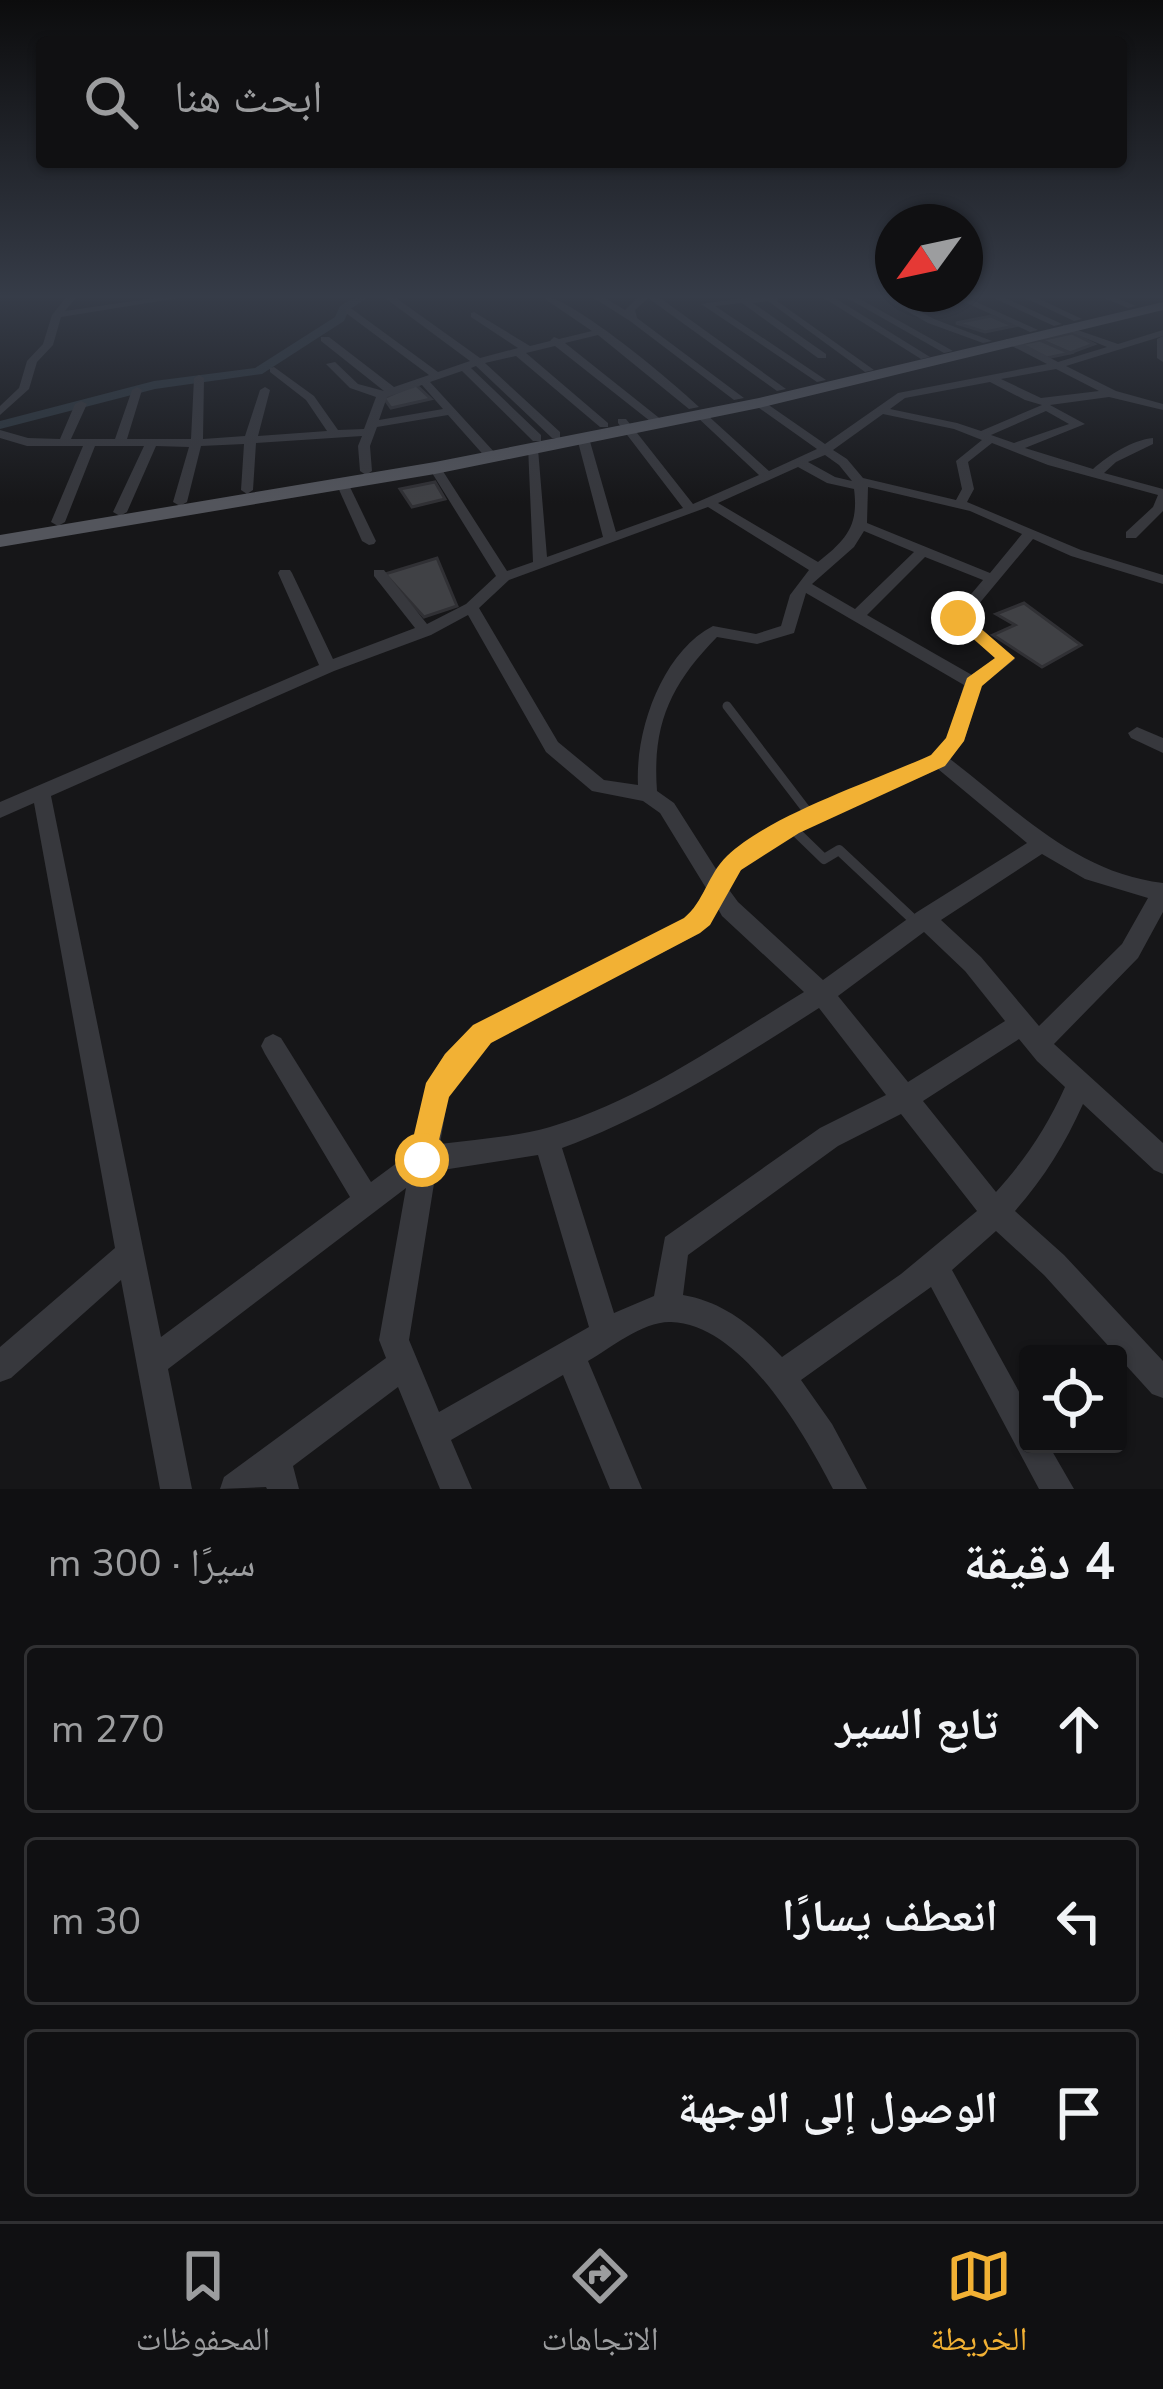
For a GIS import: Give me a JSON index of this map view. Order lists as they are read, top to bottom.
{
  "north": "bottom left",
  "page": {
    "search": "ابحث هنا",
    "heading": ["4 دقيقة", "سيرًا · 300 m"],
    "list": [
      ["تابع السير", "270 m"],
      ["انعطف يسارًا", "30 m"],
      "الوصول إلى الوجهة"
    ],
    "nav": ["الخريطة", "الاتجاهات", "المحفوظات"]
  }
}
